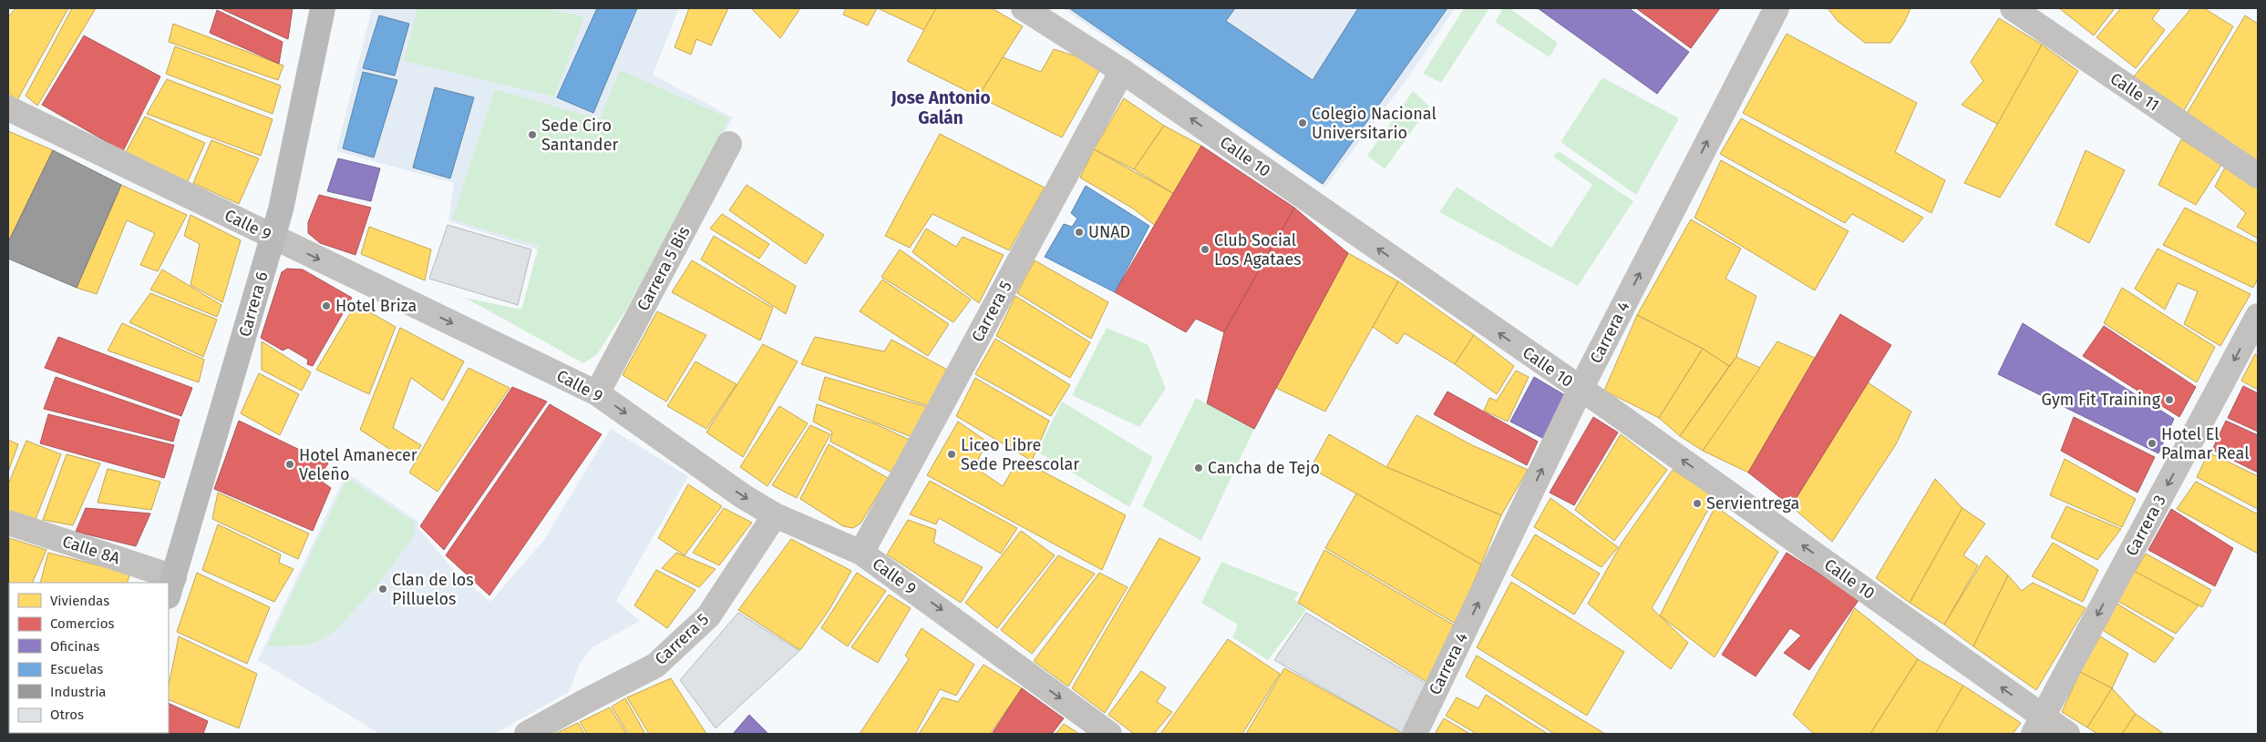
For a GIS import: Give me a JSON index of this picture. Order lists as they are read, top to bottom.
{
  "streets": {
    "main road": ["Carrera 6"],
    "street": [
      "Calle 11",
      "Calle 10",
      "Calle 9",
      "Carrera 5 Bis",
      "Carrera 5",
      "Carrera 4",
      "Carrera 3",
      "Calle 8A"
    ]
  },
  "crossings": [
    ["Calle 10", "Carrera 5"],
    ["Calle 10", "Carrera 4"],
    ["Calle 10", "Carrera 3"],
    ["Calle 9", "Carrera 5 Bis"],
    ["Calle 9", "Carrera 6"],
    ["Calle 9", "Carrera 5"]
  ],
  "one_way": [
    "Calle 10",
    "Calle 9",
    "Carrera 4",
    "Carrera 3"
  ],
  "districts": ["Jose Antonio Galán"],
  "places": [
    "Colegio Nacional Universitario",
    "Sede Ciro Santander",
    "UNAD",
    "Club Social Los Agataes",
    "Hotel Briza",
    "Gym Fit Training",
    "Hotel El Palmar Real",
    "Liceo Libre Sede Preescolar",
    "Hotel Amanecer Veleño",
    "Cancha de Tejo",
    "Servientrega",
    "Clan de los Pilluelos"
  ],
  "legend": [
    "Viviendas",
    "Comercios",
    "Oficinas",
    "Escuelas",
    "Industria",
    "Otros"
  ]
}
